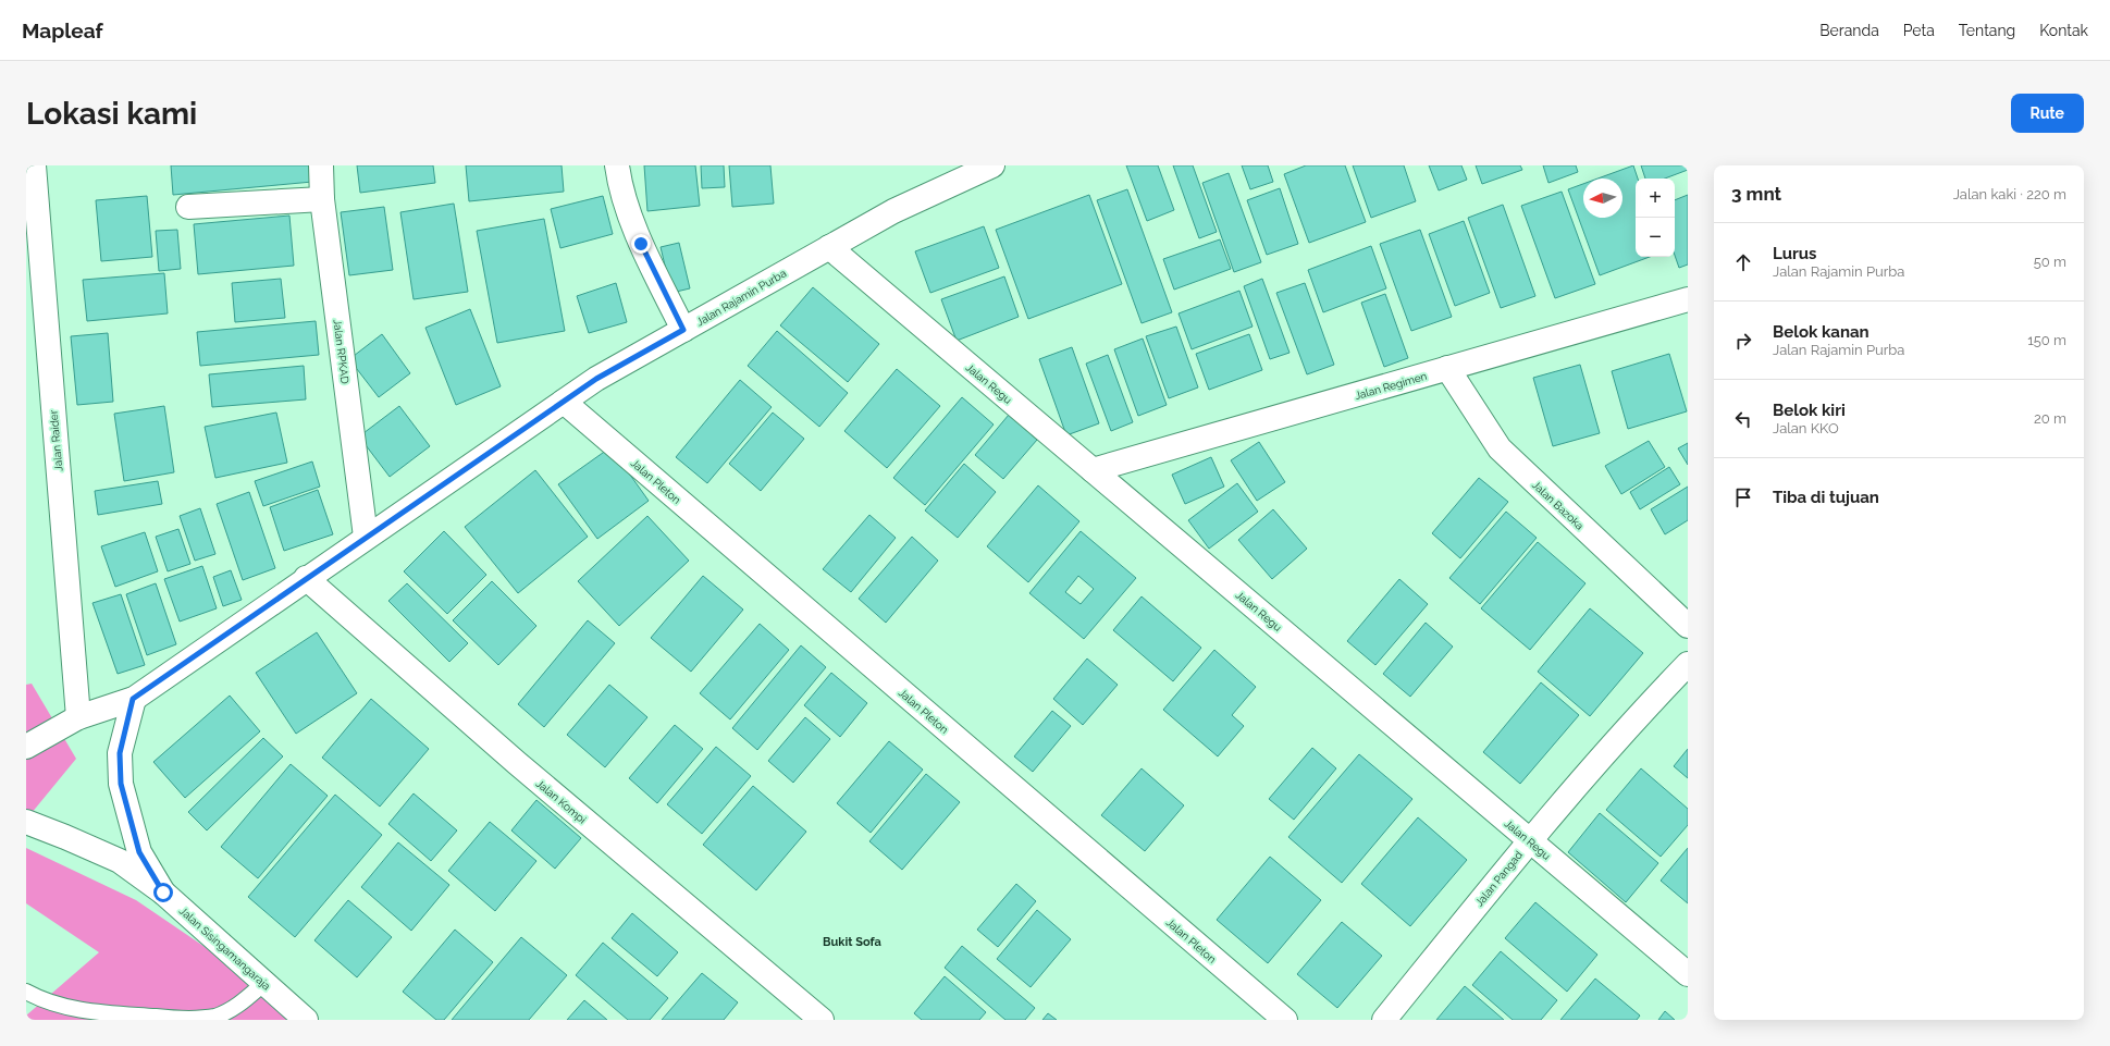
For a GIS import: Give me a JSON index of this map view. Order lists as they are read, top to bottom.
{
  "streets": {
    "main road": [
      "Jalan Rajamin Purba",
      "Jalan RPKAD",
      "Jalan Regu",
      "Jalan Regimen",
      "Jalan Raider",
      "Jalan Pleton",
      "Jalan Bazoka",
      "Jalan Kompi",
      "Jalan Pangad",
      "Jalan Sisingamangaraja"
    ]
  },
  "crossings": [
    ["Jalan Rajamin Purba", "Jalan RPKAD"],
    ["Jalan Rajamin Purba", "Jalan Regu"],
    ["Jalan Rajamin Purba", "Jalan Raider"],
    ["Jalan Rajamin Purba", "Jalan Pleton"],
    ["Jalan Rajamin Purba", "Jalan Kompi"],
    ["Jalan Regu", "Jalan Regimen"],
    ["Jalan Regu", "Jalan Pangad"],
    ["Jalan Regimen", "Jalan Bazoka"]
  ],
  "districts": ["Bukit Sofa"],
  "north": "left",
  "page": {
    "header": "Mapleaf",
    "nav": [
      "Beranda",
      "Peta",
      "Tentang",
      "Kontak"
    ],
    "buttons": "Rute",
    "title": "Lokasi kami",
    "heading": ["3 mnt", "Jalan kaki · 220 m"],
    "map_buttons": ["+", "−"],
    "list": [
      ["Lurus", "Jalan Rajamin Purba", "50 m"],
      ["Belok kanan", "Jalan Rajamin Purba", "150 m"],
      ["Belok kiri", "Jalan KKO", "20 m"],
      "Tiba di tujuan"
    ]
  }
}
